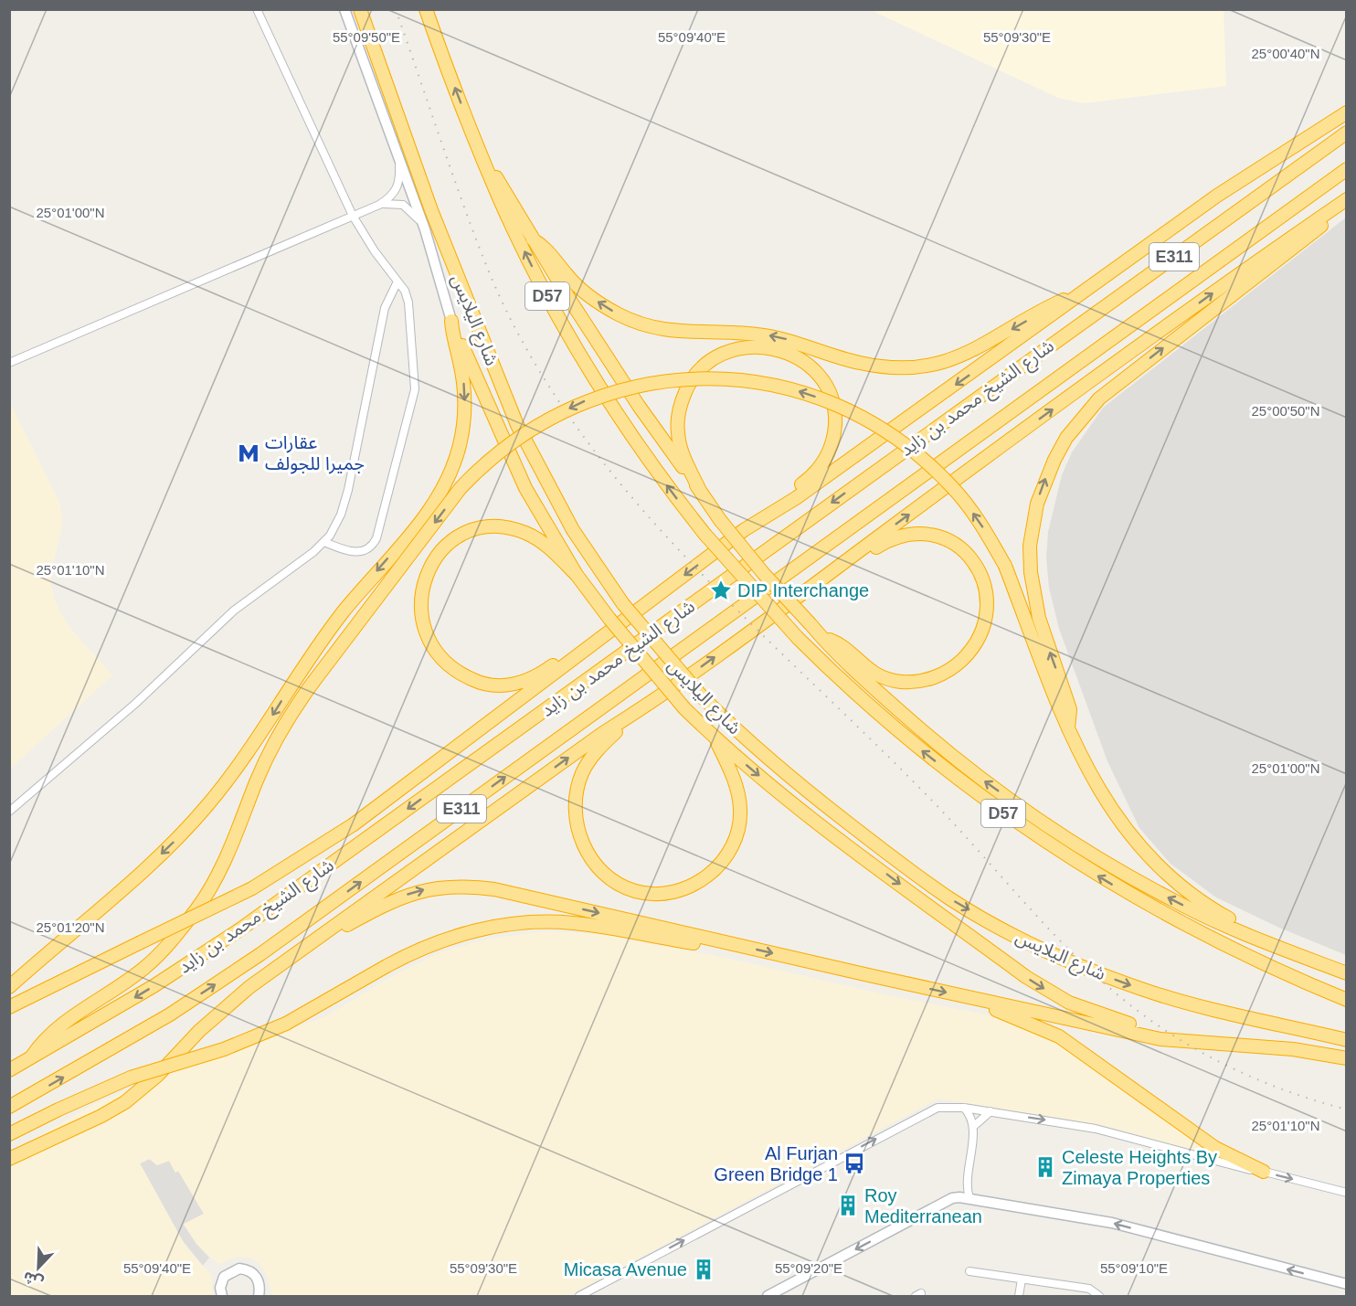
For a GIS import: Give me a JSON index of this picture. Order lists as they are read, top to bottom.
{
  "streets": {
    "highway": [
      "E311",
      "D57",
      "شارع اليلايس",
      "شارع الشيخ محمد بن زايد"
    ]
  },
  "places": {
    "metro station": ["عقارات جميرا للجولف"],
    "place": ["DIP Interchange"],
    "bus stop": ["Al Furjan Green Bridge 1"],
    "building": ["Celeste Heights By Zimaya Properties", "Roy Mediterranean", "Micasa Avenue"]
  },
  "north": "bottom left",
  "coordinates": [
    "55°09'50\"E",
    "55°09'40\"E",
    "55°09'30\"E",
    "25°00'40\"N",
    "25°01'00\"N",
    "25°00'50\"N",
    "25°01'10\"N",
    "25°01'20\"N",
    "55°09'20\"E",
    "55°09'10\"E"
  ]
}
